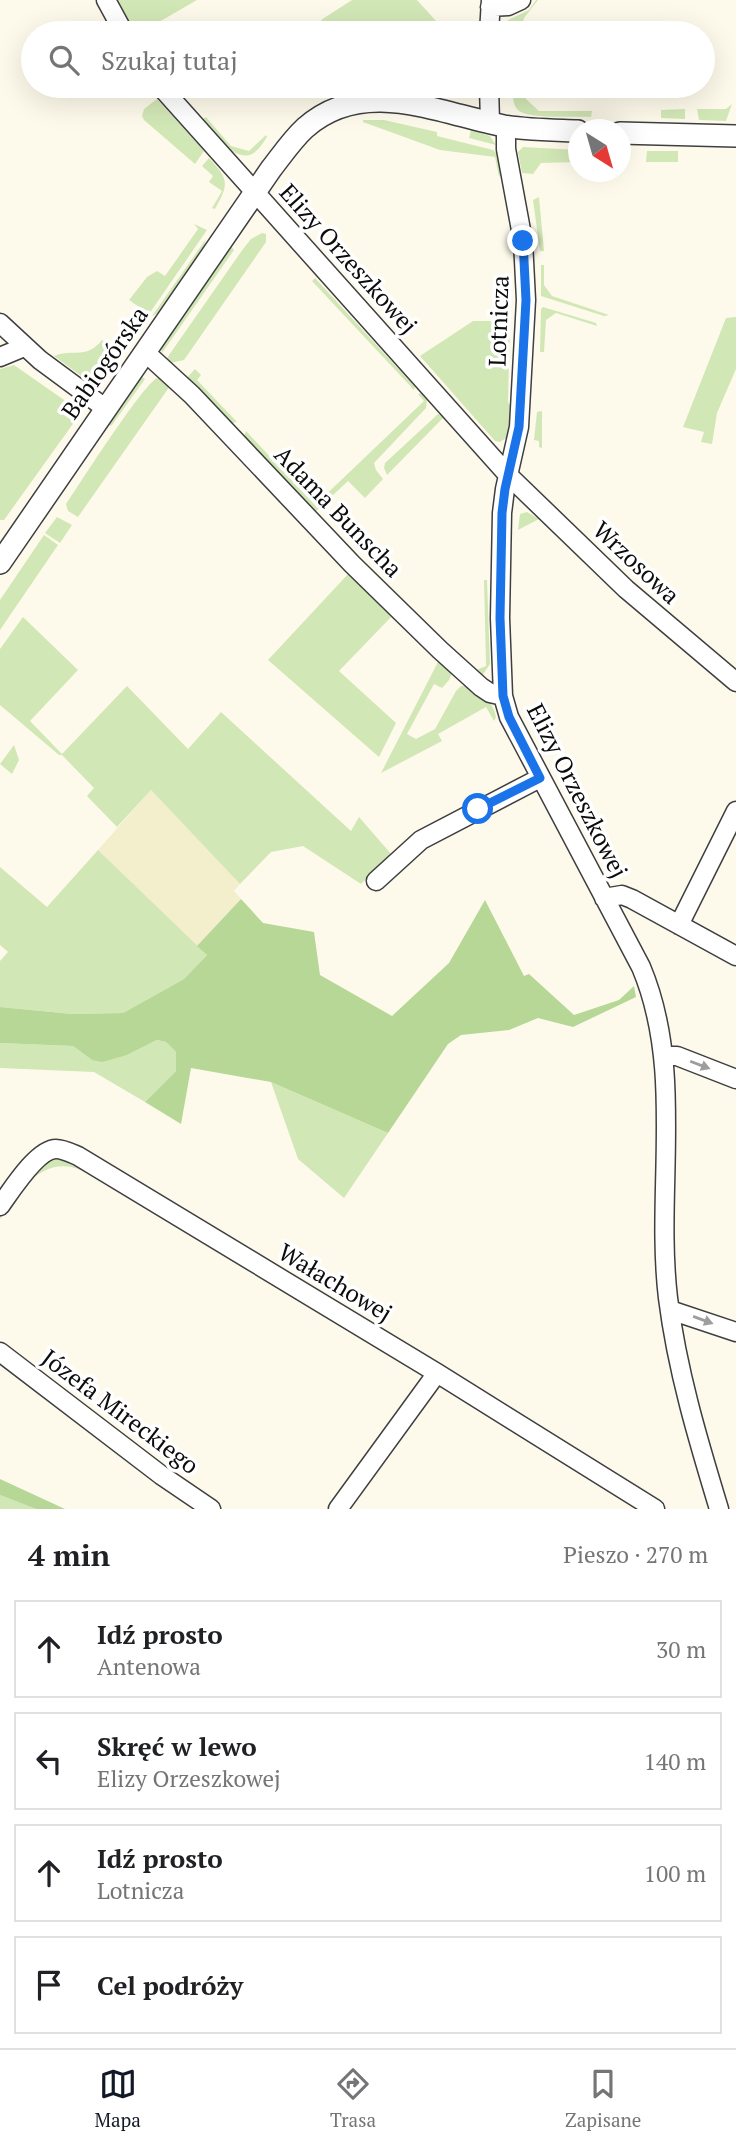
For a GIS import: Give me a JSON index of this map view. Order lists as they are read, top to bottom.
{
  "streets": {
    "street": [
      "Elizy Orzeszkowej",
      "Lotnicza",
      "Babiogórska",
      "Adama Bunscha",
      "Wrzosowa",
      "Wałachowej",
      "Józefa Mireckiego"
    ]
  },
  "crossings": [
    ["Elizy Orzeszkowej", "Lotnicza"],
    ["Elizy Orzeszkowej", "Babiogórska"],
    ["Elizy Orzeszkowej", "Adama Bunscha"],
    ["Elizy Orzeszkowej", "Wrzosowa"],
    ["Lotnicza", "Babiogórska"],
    ["Lotnicza", "Wrzosowa"],
    ["Babiogórska", "Adama Bunscha"]
  ],
  "north": "bottom right",
  "page": {
    "search": "Szukaj tutaj",
    "heading": ["4 min", "Pieszo · 270 m"],
    "list": [
      ["Idź prosto", "Antenowa", "30 m"],
      ["Skręć w lewo", "Elizy Orzeszkowej", "140 m"],
      ["Idź prosto", "Lotnicza", "100 m"],
      "Cel podróży"
    ],
    "nav": ["Mapa", "Trasa", "Zapisane"]
  }
}
